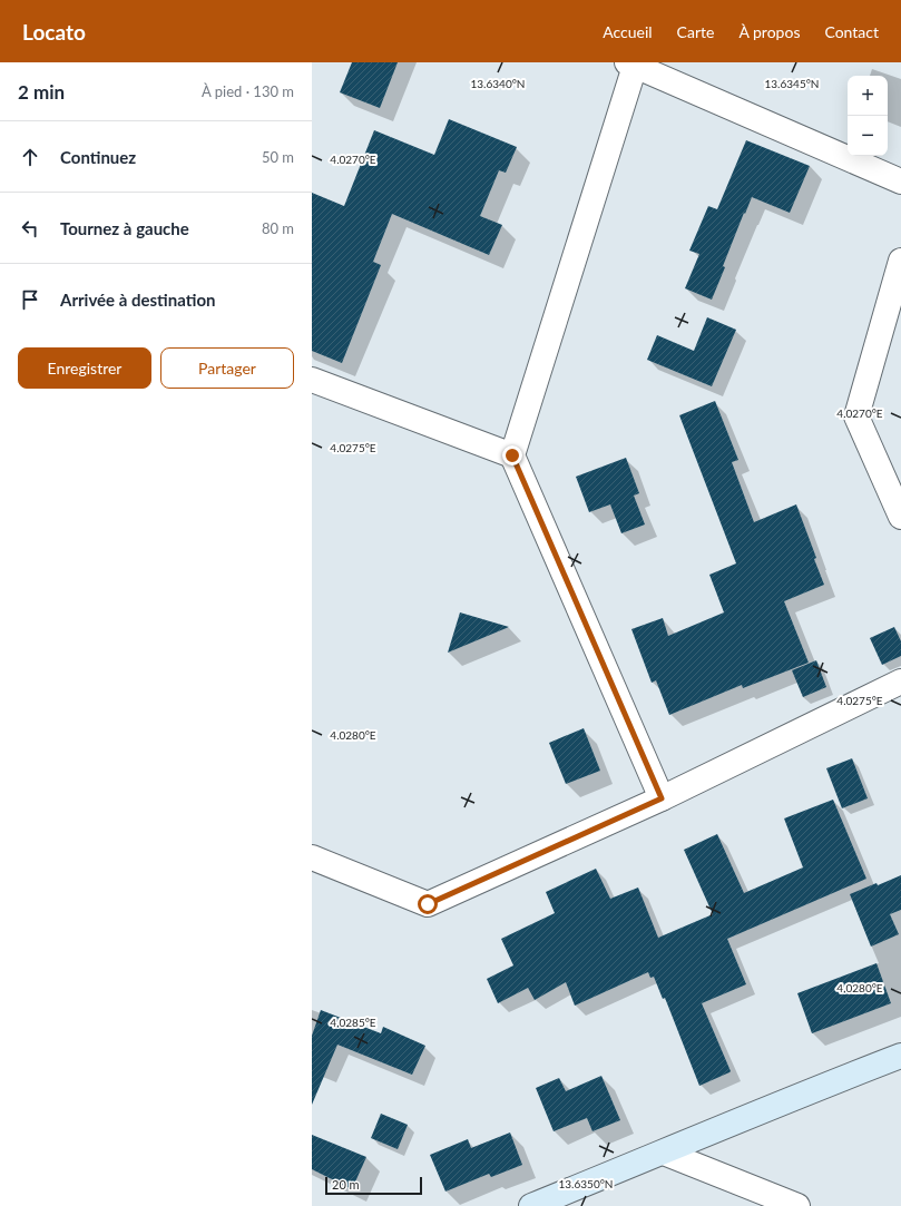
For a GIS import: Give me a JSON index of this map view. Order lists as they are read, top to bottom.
{
  "scale_bar": "20 m",
  "page": {
    "header": "Locato",
    "nav": [
      "Accueil",
      "Carte",
      "À propos",
      "Contact"
    ],
    "heading": ["2 min", "À pied · 130 m"],
    "map_buttons": ["+", "−"],
    "list": [
      ["Continuez", "50 m"],
      ["Tournez à gauche", "80 m"],
      "Arrivée à destination"
    ],
    "buttons": ["Enregistrer", "Partager"],
    "scale": "20 m"
  },
  "coordinates": [
    "13.6340°N",
    "13.6345°N",
    "4.0270°E",
    "4.0275°E",
    "4.0280°E",
    "4.0285°E",
    "13.6350°N"
  ]
}
